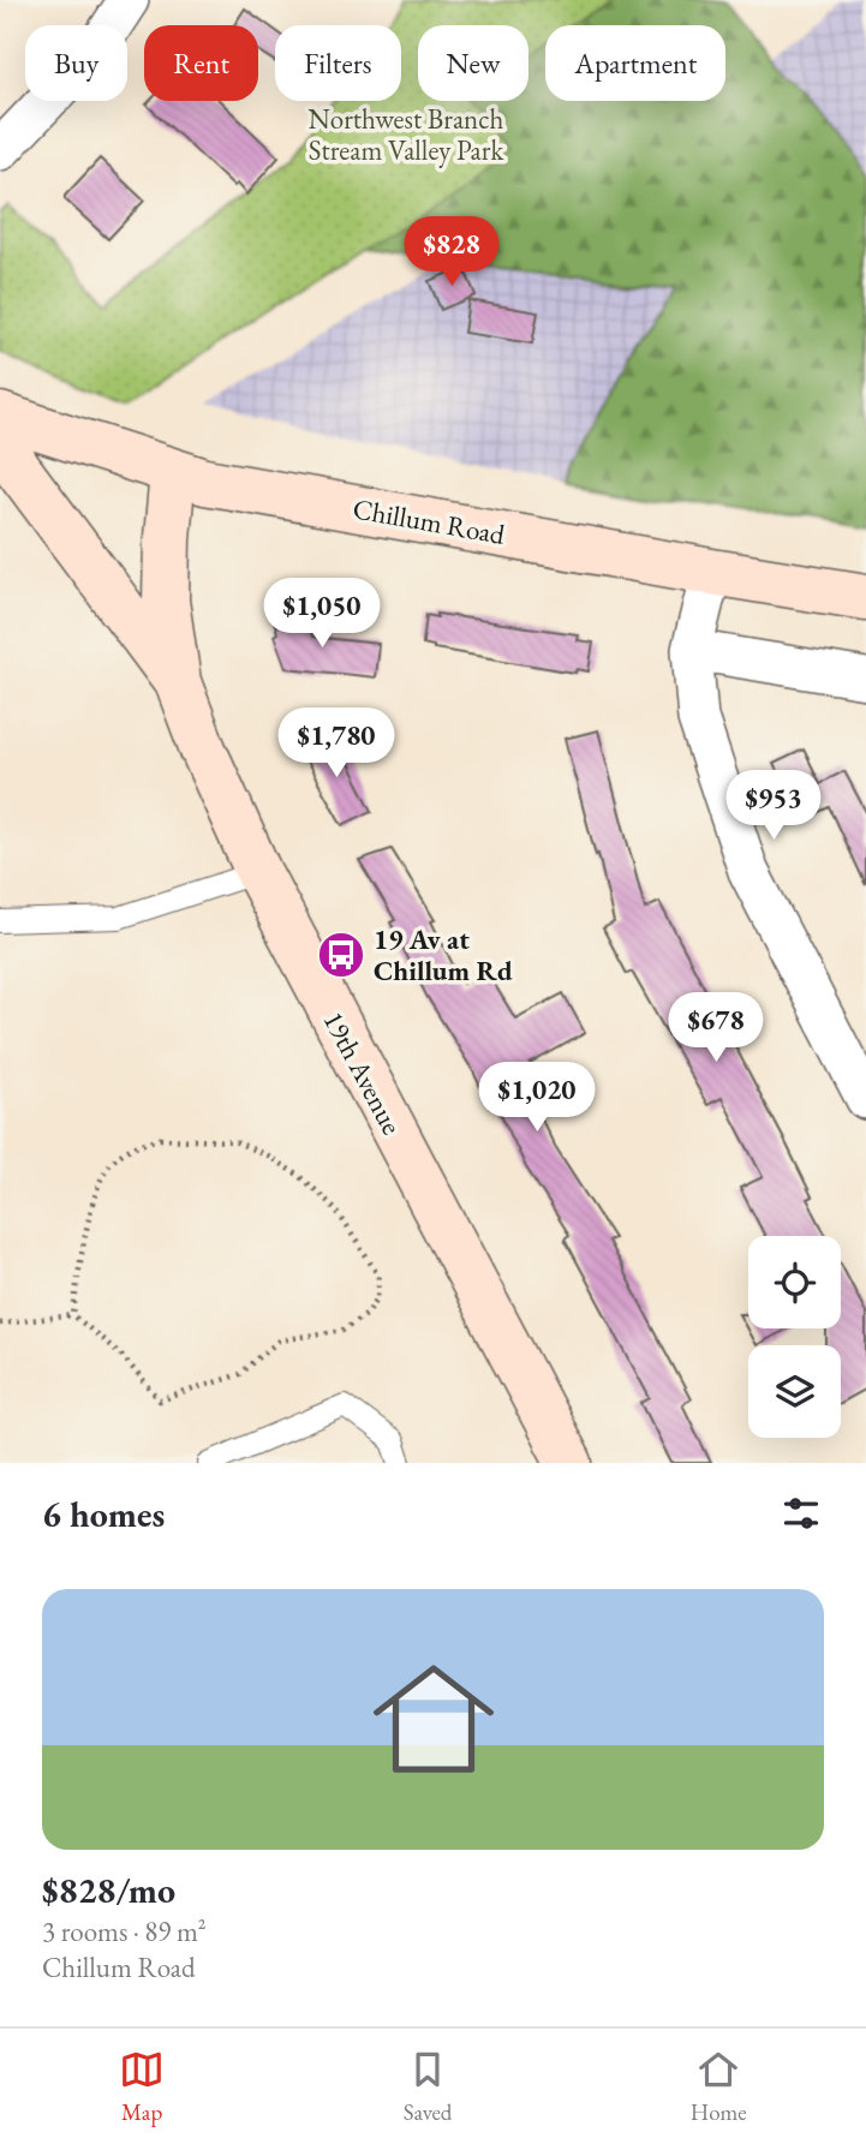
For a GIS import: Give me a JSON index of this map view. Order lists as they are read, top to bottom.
{
  "streets": {
    "main road": ["Chillum Road", "19th Avenue"]
  },
  "crossings": [
    ["Chillum Road", "19th Avenue"]
  ],
  "parks": ["Northwest Branch Stream Valley Park"],
  "places": {
    "bus stop": ["19 Av at Chillum Rd"]
  },
  "page": {
    "chip": [
      "Buy",
      "Rent",
      "Filters",
      "New",
      "Apartment"
    ],
    "price": [
      "$828",
      "$1,050",
      "$1,780",
      "$953",
      "$678",
      "$1,020"
    ],
    "heading": "6 homes",
    "list": [
      {
        "name": "$828/mo",
        "note": "3 rooms · 89 m² · Chillum Road"
      }
    ],
    "tabs": ["Map", "Saved", "Home"]
  }
}
